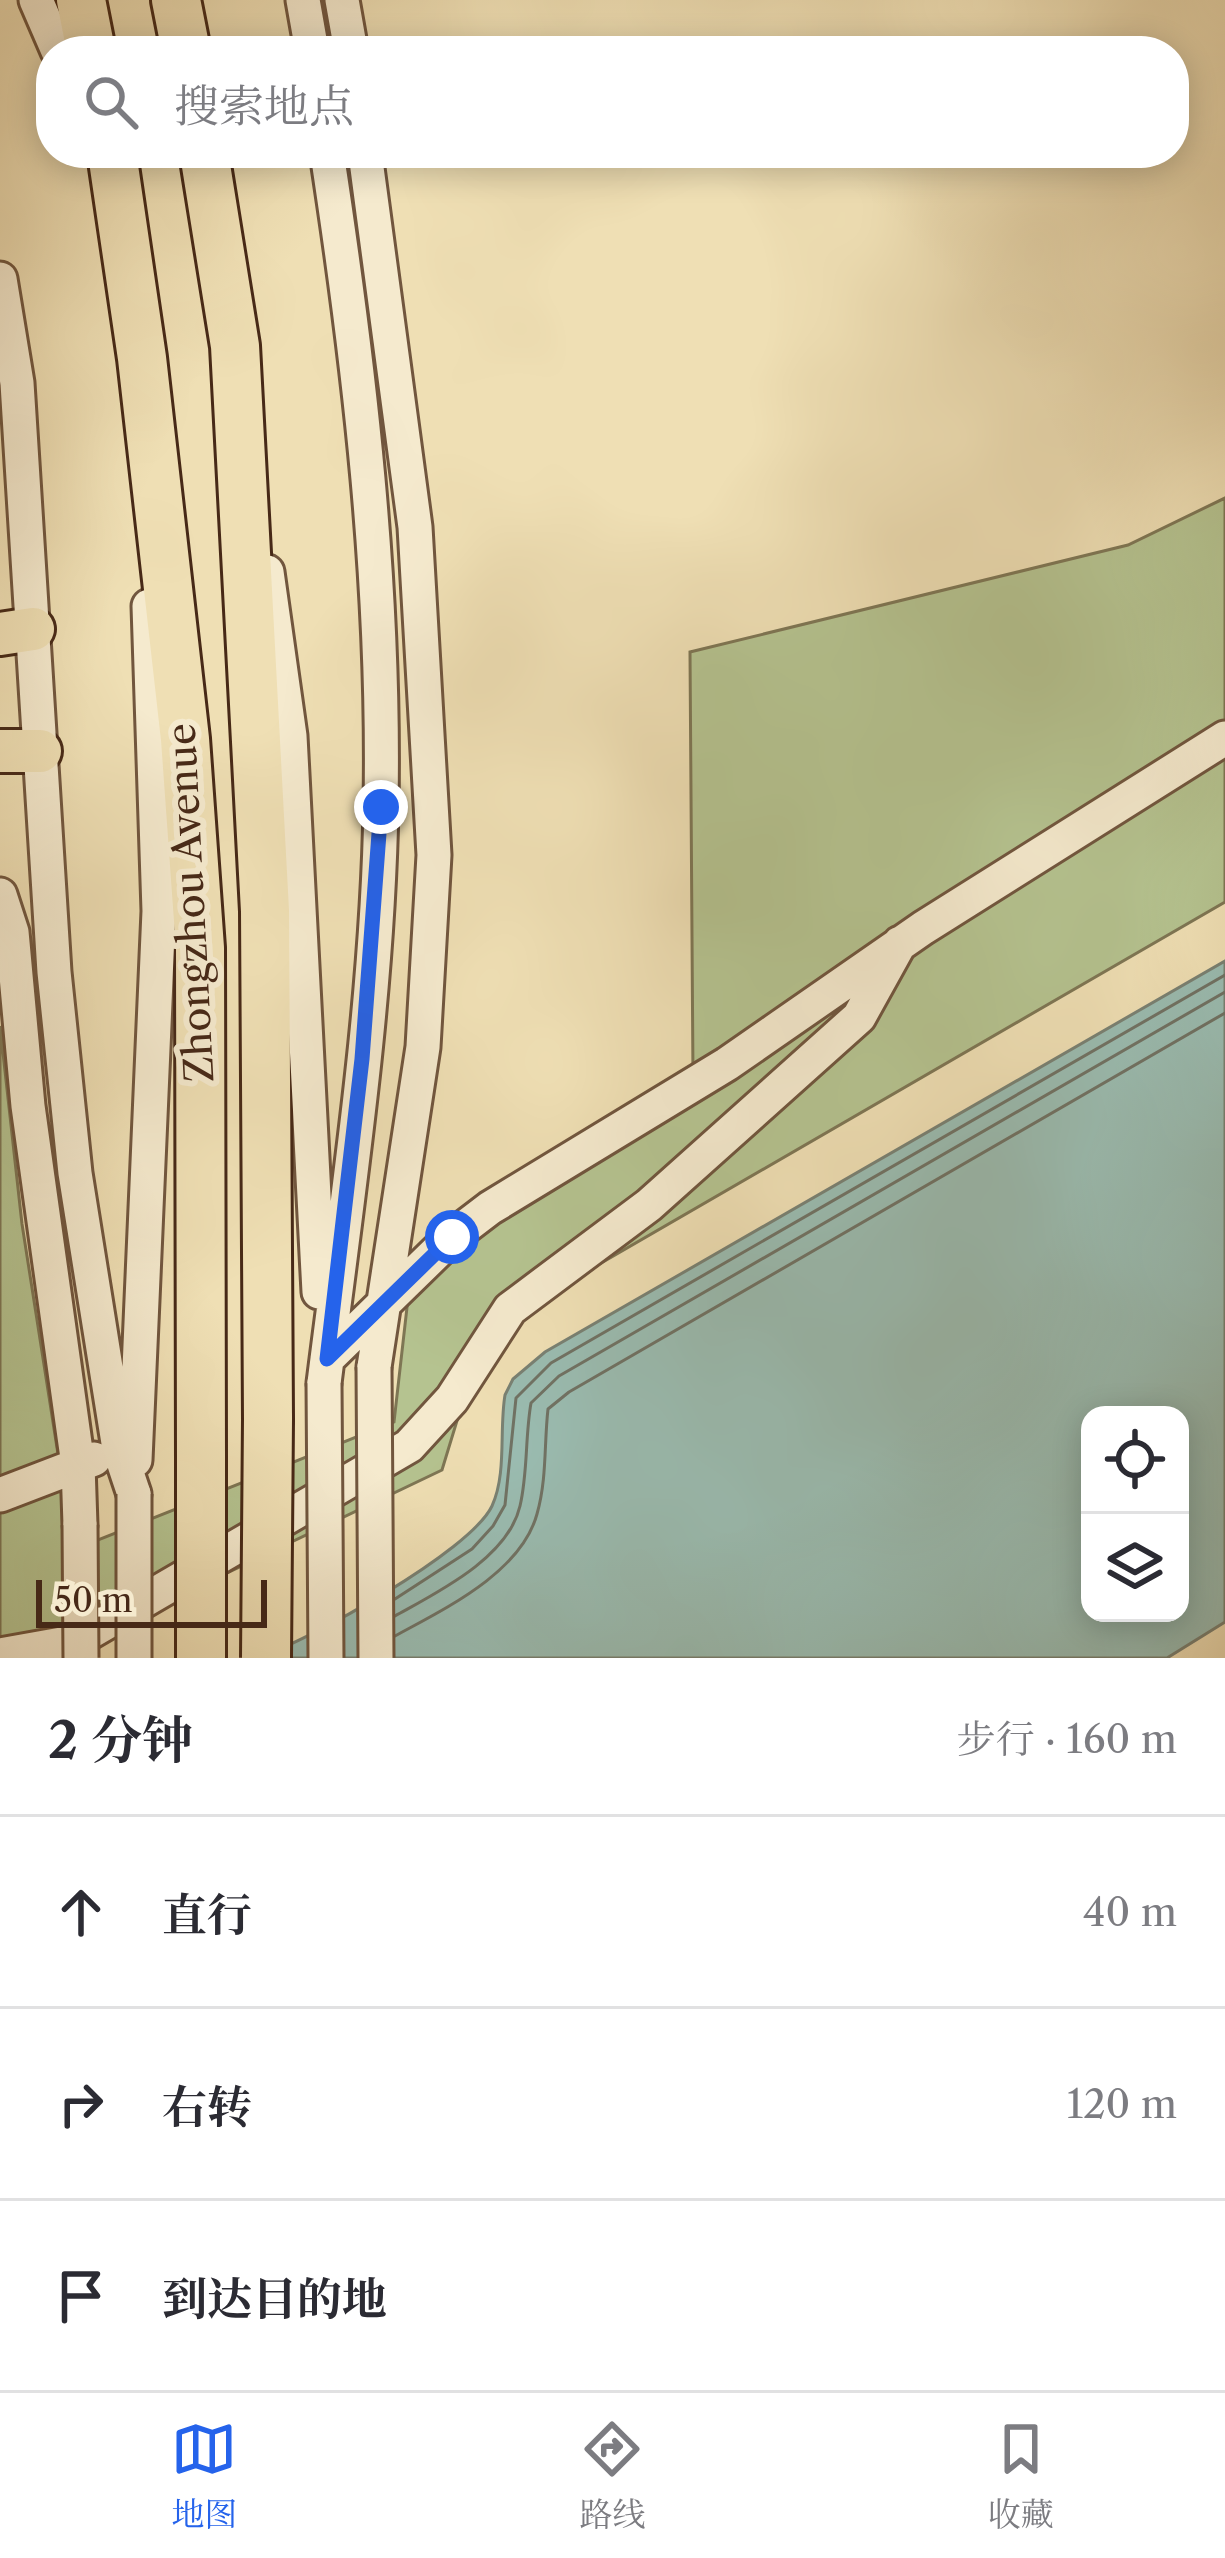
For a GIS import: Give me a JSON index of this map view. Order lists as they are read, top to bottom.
{
  "streets": {
    "highway": ["Zhongzhou Avenue"]
  },
  "scale_bar": "50 m",
  "page": {
    "search": "搜索地点",
    "scale": "50 m",
    "heading": ["2 分钟", "步行 · 160 m"],
    "list": [
      ["直行", "40 m"],
      ["右转", "120 m"],
      "到达目的地"
    ],
    "nav": ["地图", "路线", "收藏"]
  }
}
